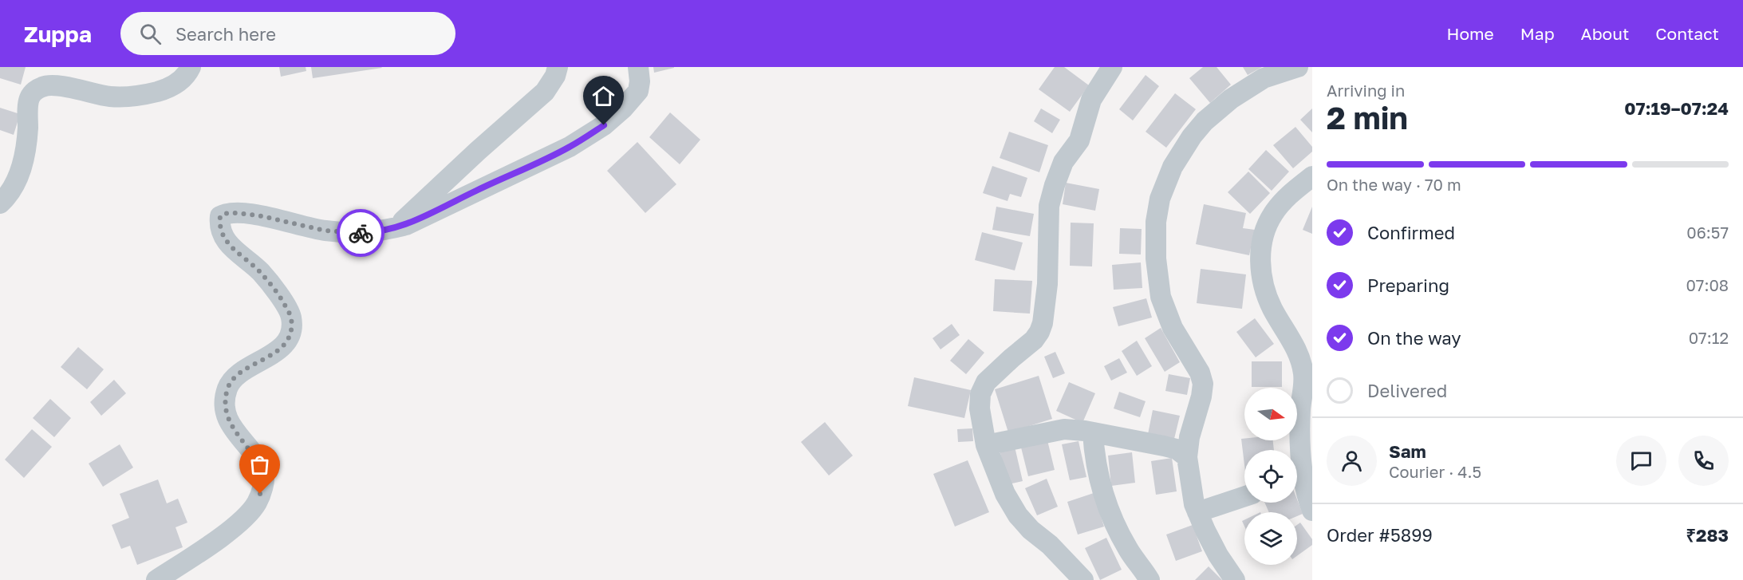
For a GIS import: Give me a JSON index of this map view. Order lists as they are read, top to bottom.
{
  "north": "right",
  "page": {
    "header": "Zuppa",
    "search": "Search here",
    "nav": [
      "Home",
      "Map",
      "About",
      "Contact"
    ],
    "heading": ["2 min", "Arriving in", "07:19–07:24"],
    "panel": [
      "Sam",
      "Courier · 4.5",
      "Order #5899",
      "₹283"
    ],
    "bar": "On the way · 70 m",
    "list": [
      ["Confirmed", "06:57"],
      ["Preparing", "07:08"],
      ["On the way", "07:12"],
      "Delivered"
    ]
  }
}
